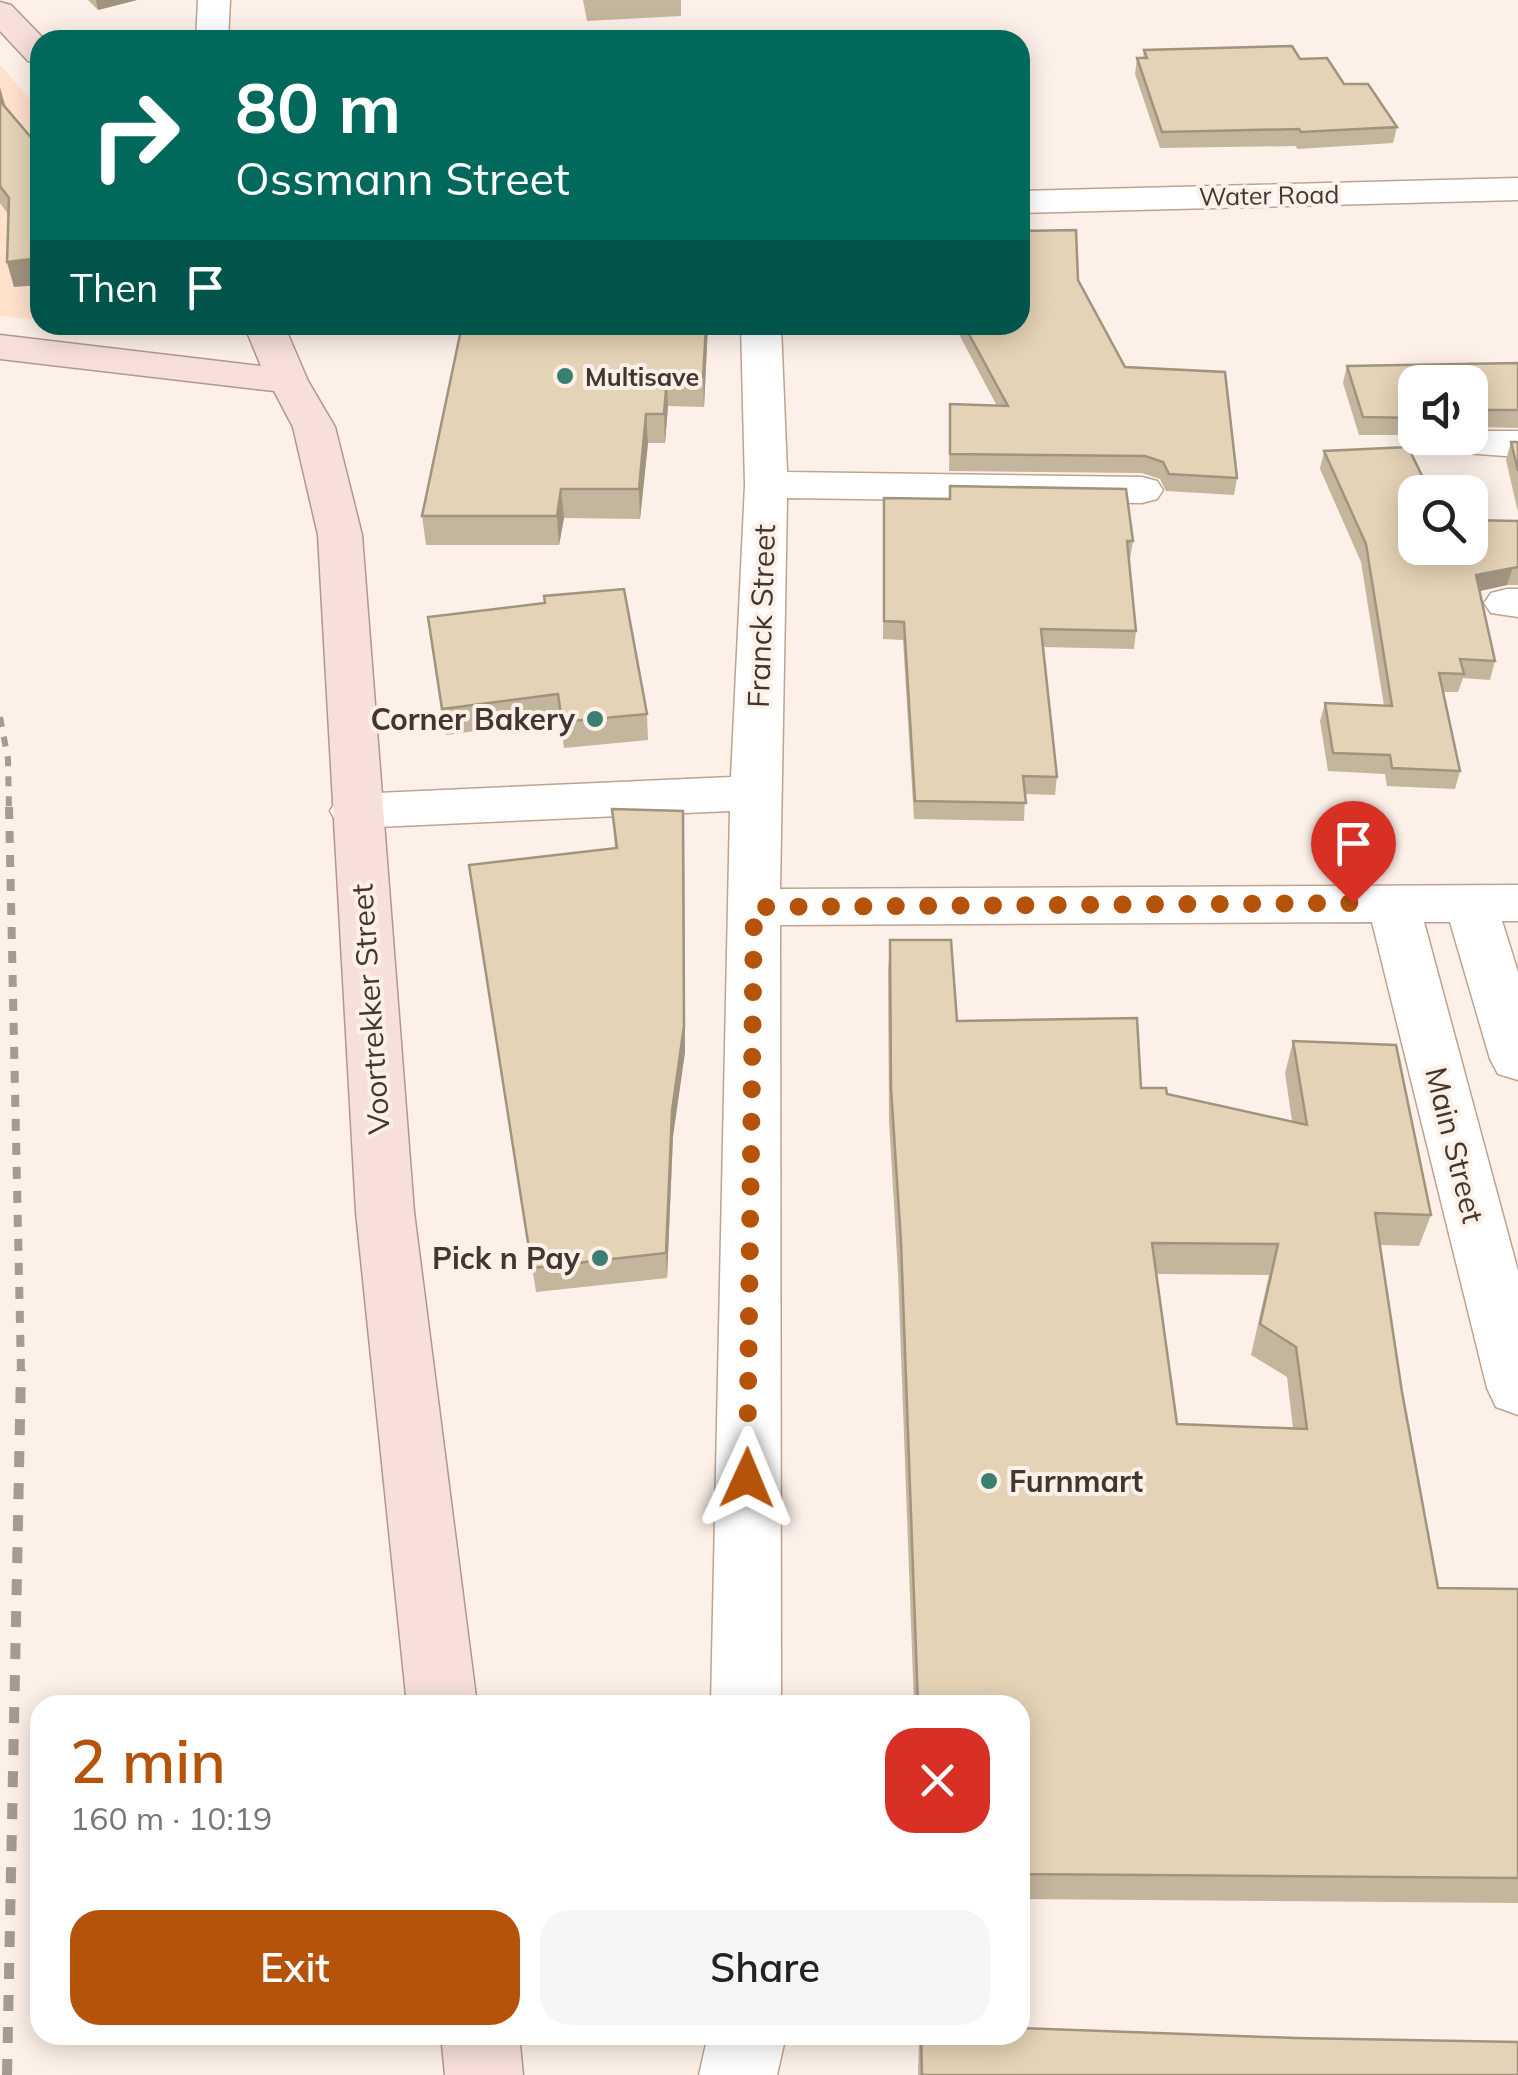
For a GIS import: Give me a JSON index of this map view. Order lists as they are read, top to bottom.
{
  "streets": {
    "main road": ["Voortrekker Street"],
    "street": ["Water Road", "Franck Street", "Main Street"]
  },
  "places": [
    "Multisave",
    "Corner Bakery",
    "Pick n Pay",
    "Furnmart"
  ],
  "page": {
    "turn": ["80 m", "Ossmann Street"],
    "then": "Then",
    "heading": ["2 min", "160 m · 10:19"],
    "buttons": ["Exit", "Share"]
  }
}
